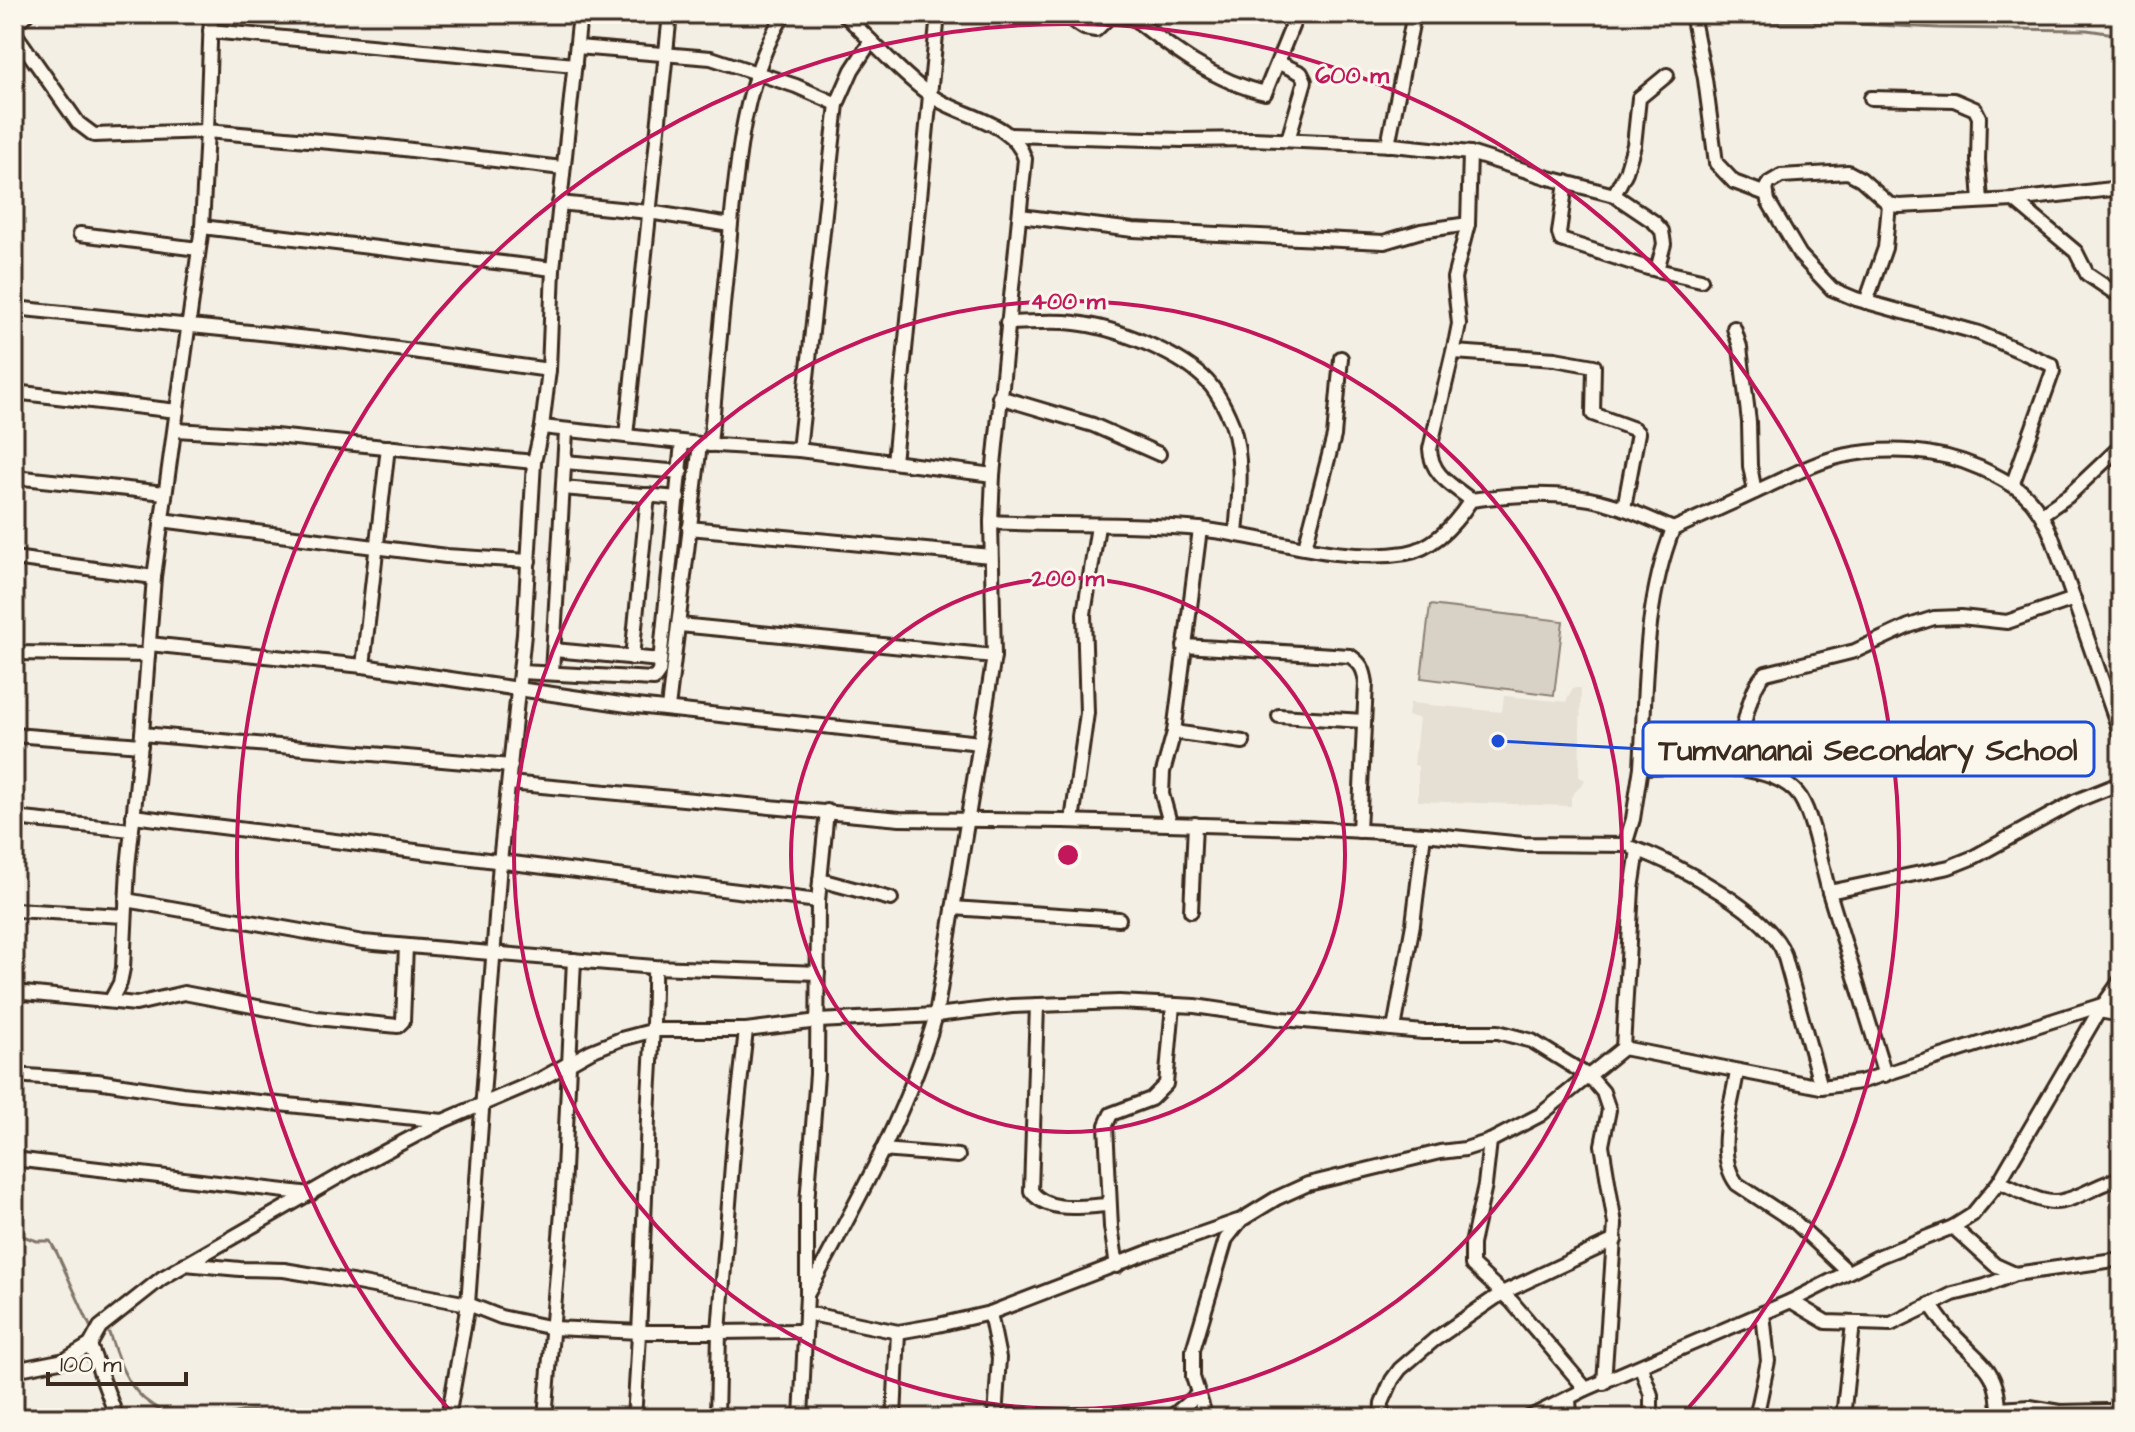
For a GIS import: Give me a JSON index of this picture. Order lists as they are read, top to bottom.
{
  "places": ["Tumvananai Secondary School"],
  "scale_bar": "100 m",
  "rings": ["600 m", "400 m", "200 m"]
}
